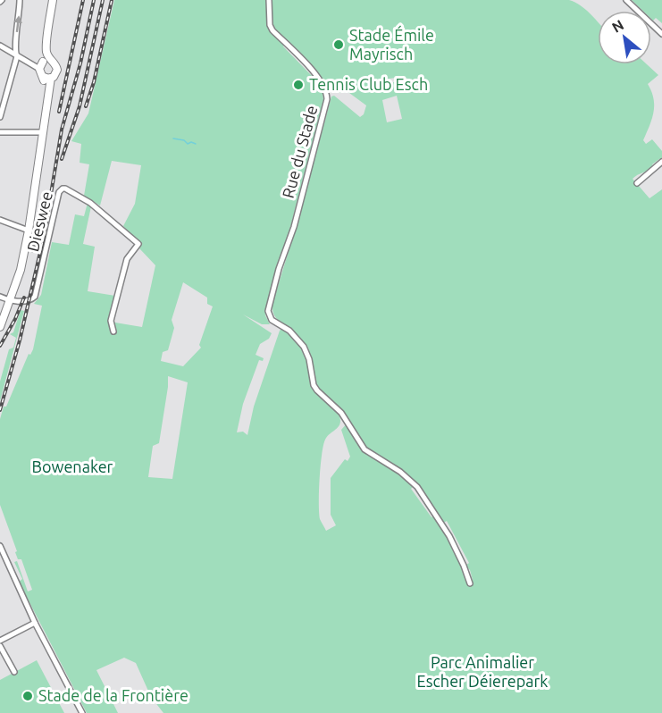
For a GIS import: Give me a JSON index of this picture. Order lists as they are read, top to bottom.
{
  "streets": {
    "street": ["Rue du Stade", "Dieswee"]
  },
  "parks": ["Bowenaker", "Parc Animalier Escher Déierepark"],
  "places": ["Stade Émile Mayrisch", "Tennis Club Esch", "Stade de la Frontière"],
  "north": "top left"
}
